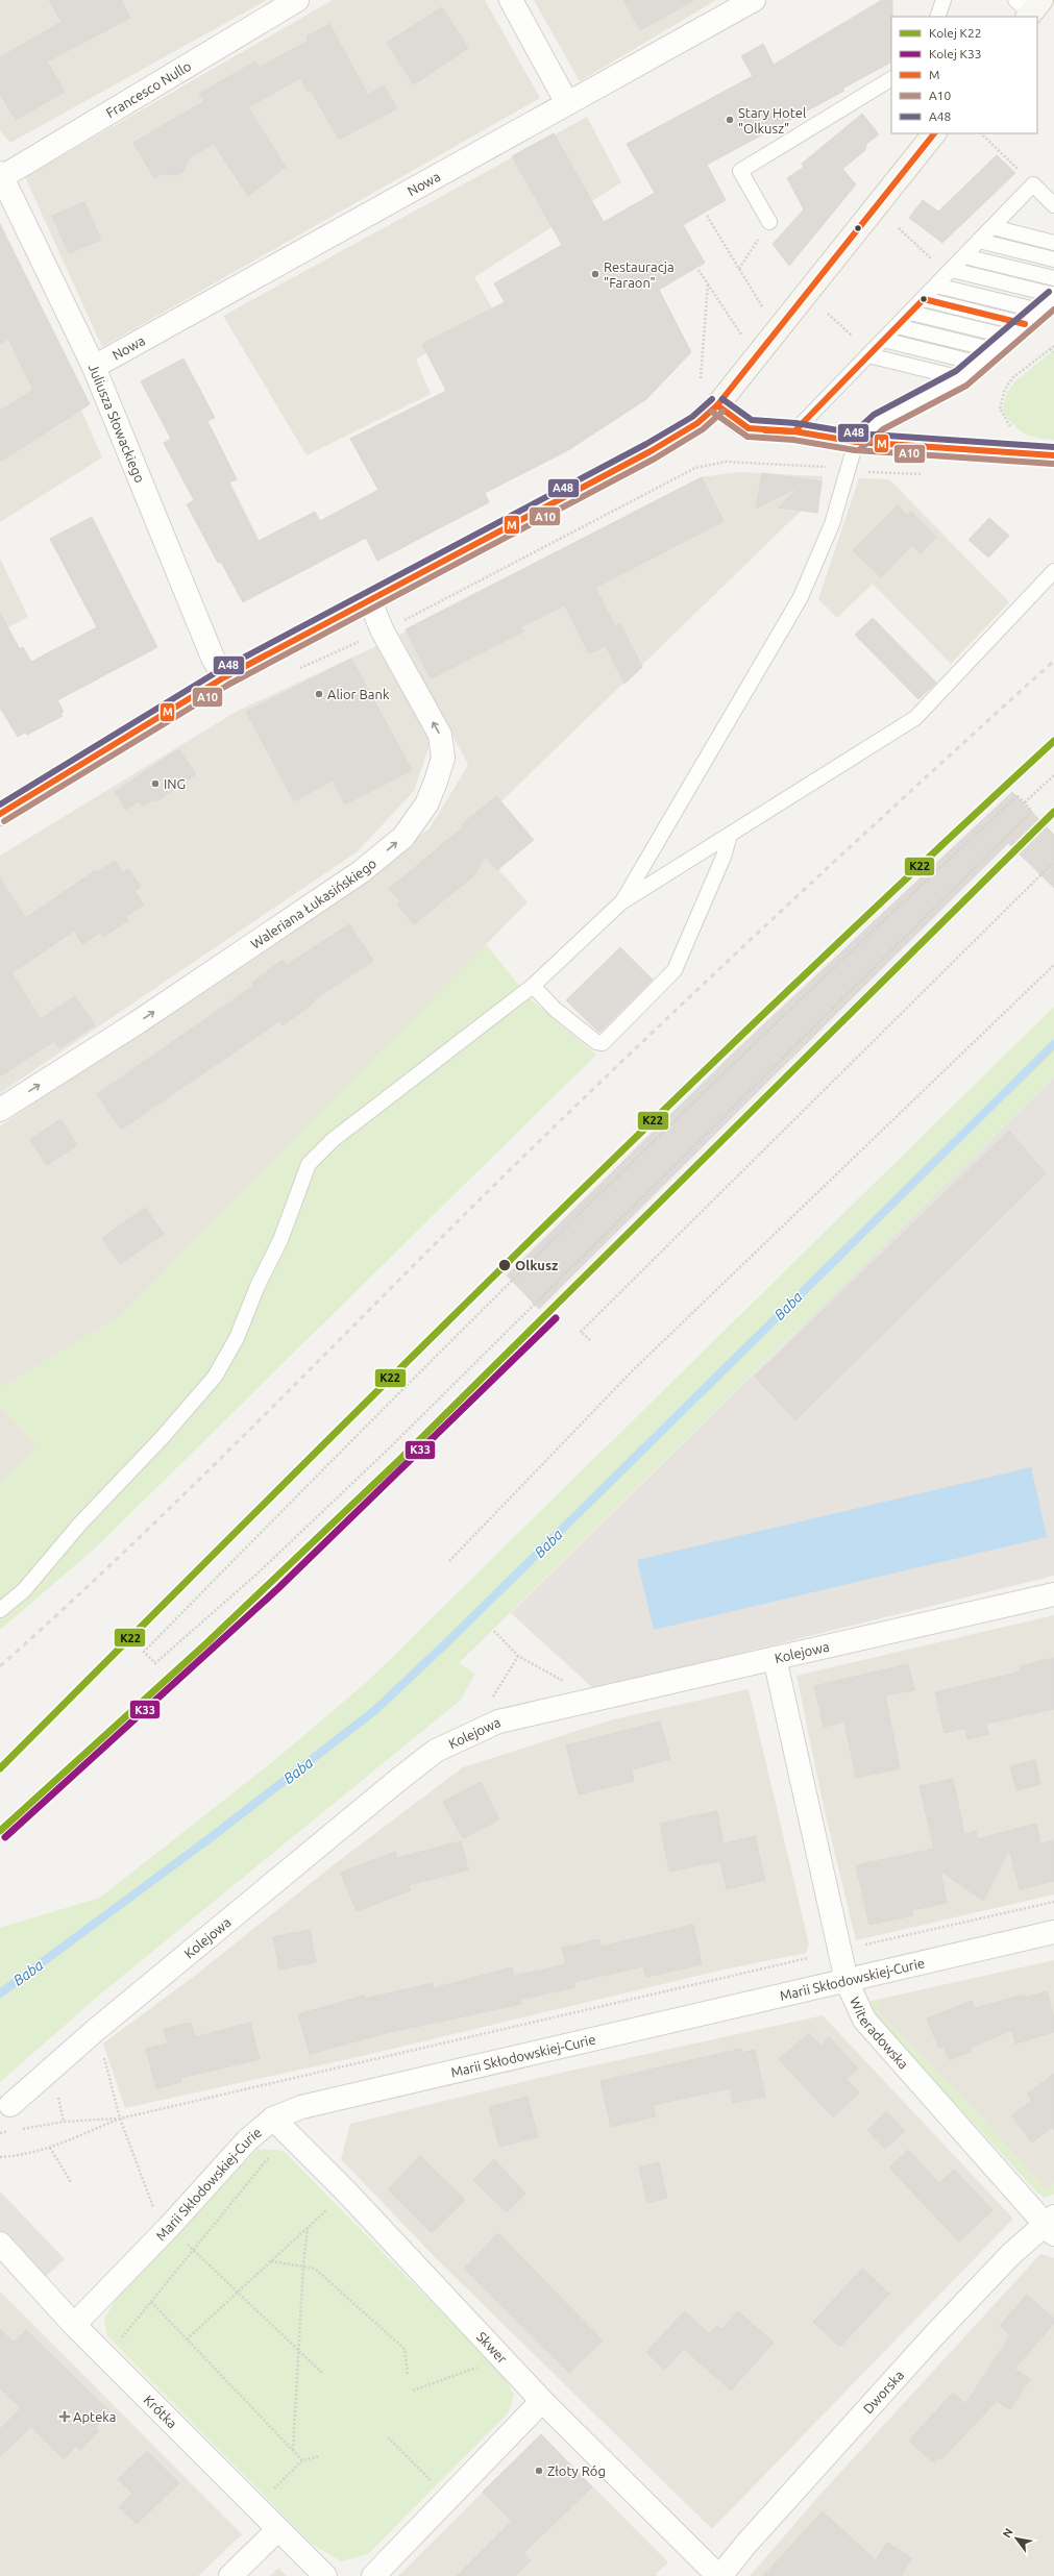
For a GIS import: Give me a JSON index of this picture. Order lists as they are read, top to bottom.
{
  "streets": {
    "street": [
      "Francesco Nullo",
      "Nowa",
      "Juliusza Słowackiego",
      "Waleriana Łukasińskiego",
      "Kolejowa",
      "Marii Skłodowskiej-Curie",
      "Witeradowska",
      "Skwer",
      "Dworska",
      "Krótka"
    ]
  },
  "crossings": [
    ["Francesco Nullo", "Juliusza Słowackiego"],
    ["Nowa", "Juliusza Słowackiego"],
    ["Kolejowa", "Witeradowska"],
    ["Marii Skłodowskiej-Curie", "Witeradowska"],
    ["Marii Skłodowskiej-Curie", "Skwer"],
    ["Marii Skłodowskiej-Curie", "Krótka"],
    ["Witeradowska", "Dworska"],
    ["Skwer", "Dworska"]
  ],
  "one_way": ["Waleriana Łukasińskiego"],
  "water": ["Baba"],
  "places": {
    "other": [
      "Stary Hotel \"Olkusz\"",
      "Restauracja \"Faraon\"",
      "Alior Bank",
      "ING",
      "Olkusz",
      "Złoty Róg"
    ],
    "health": ["Apteka"]
  },
  "lines": [
    "transit line M",
    "transit line A48",
    "transit line A10",
    "rail line K22",
    "rail line K33"
  ],
  "legend": [
    "Kolej K22",
    "Kolej K33",
    "M",
    "A10",
    "A48"
  ],
  "north": "top left"
}
